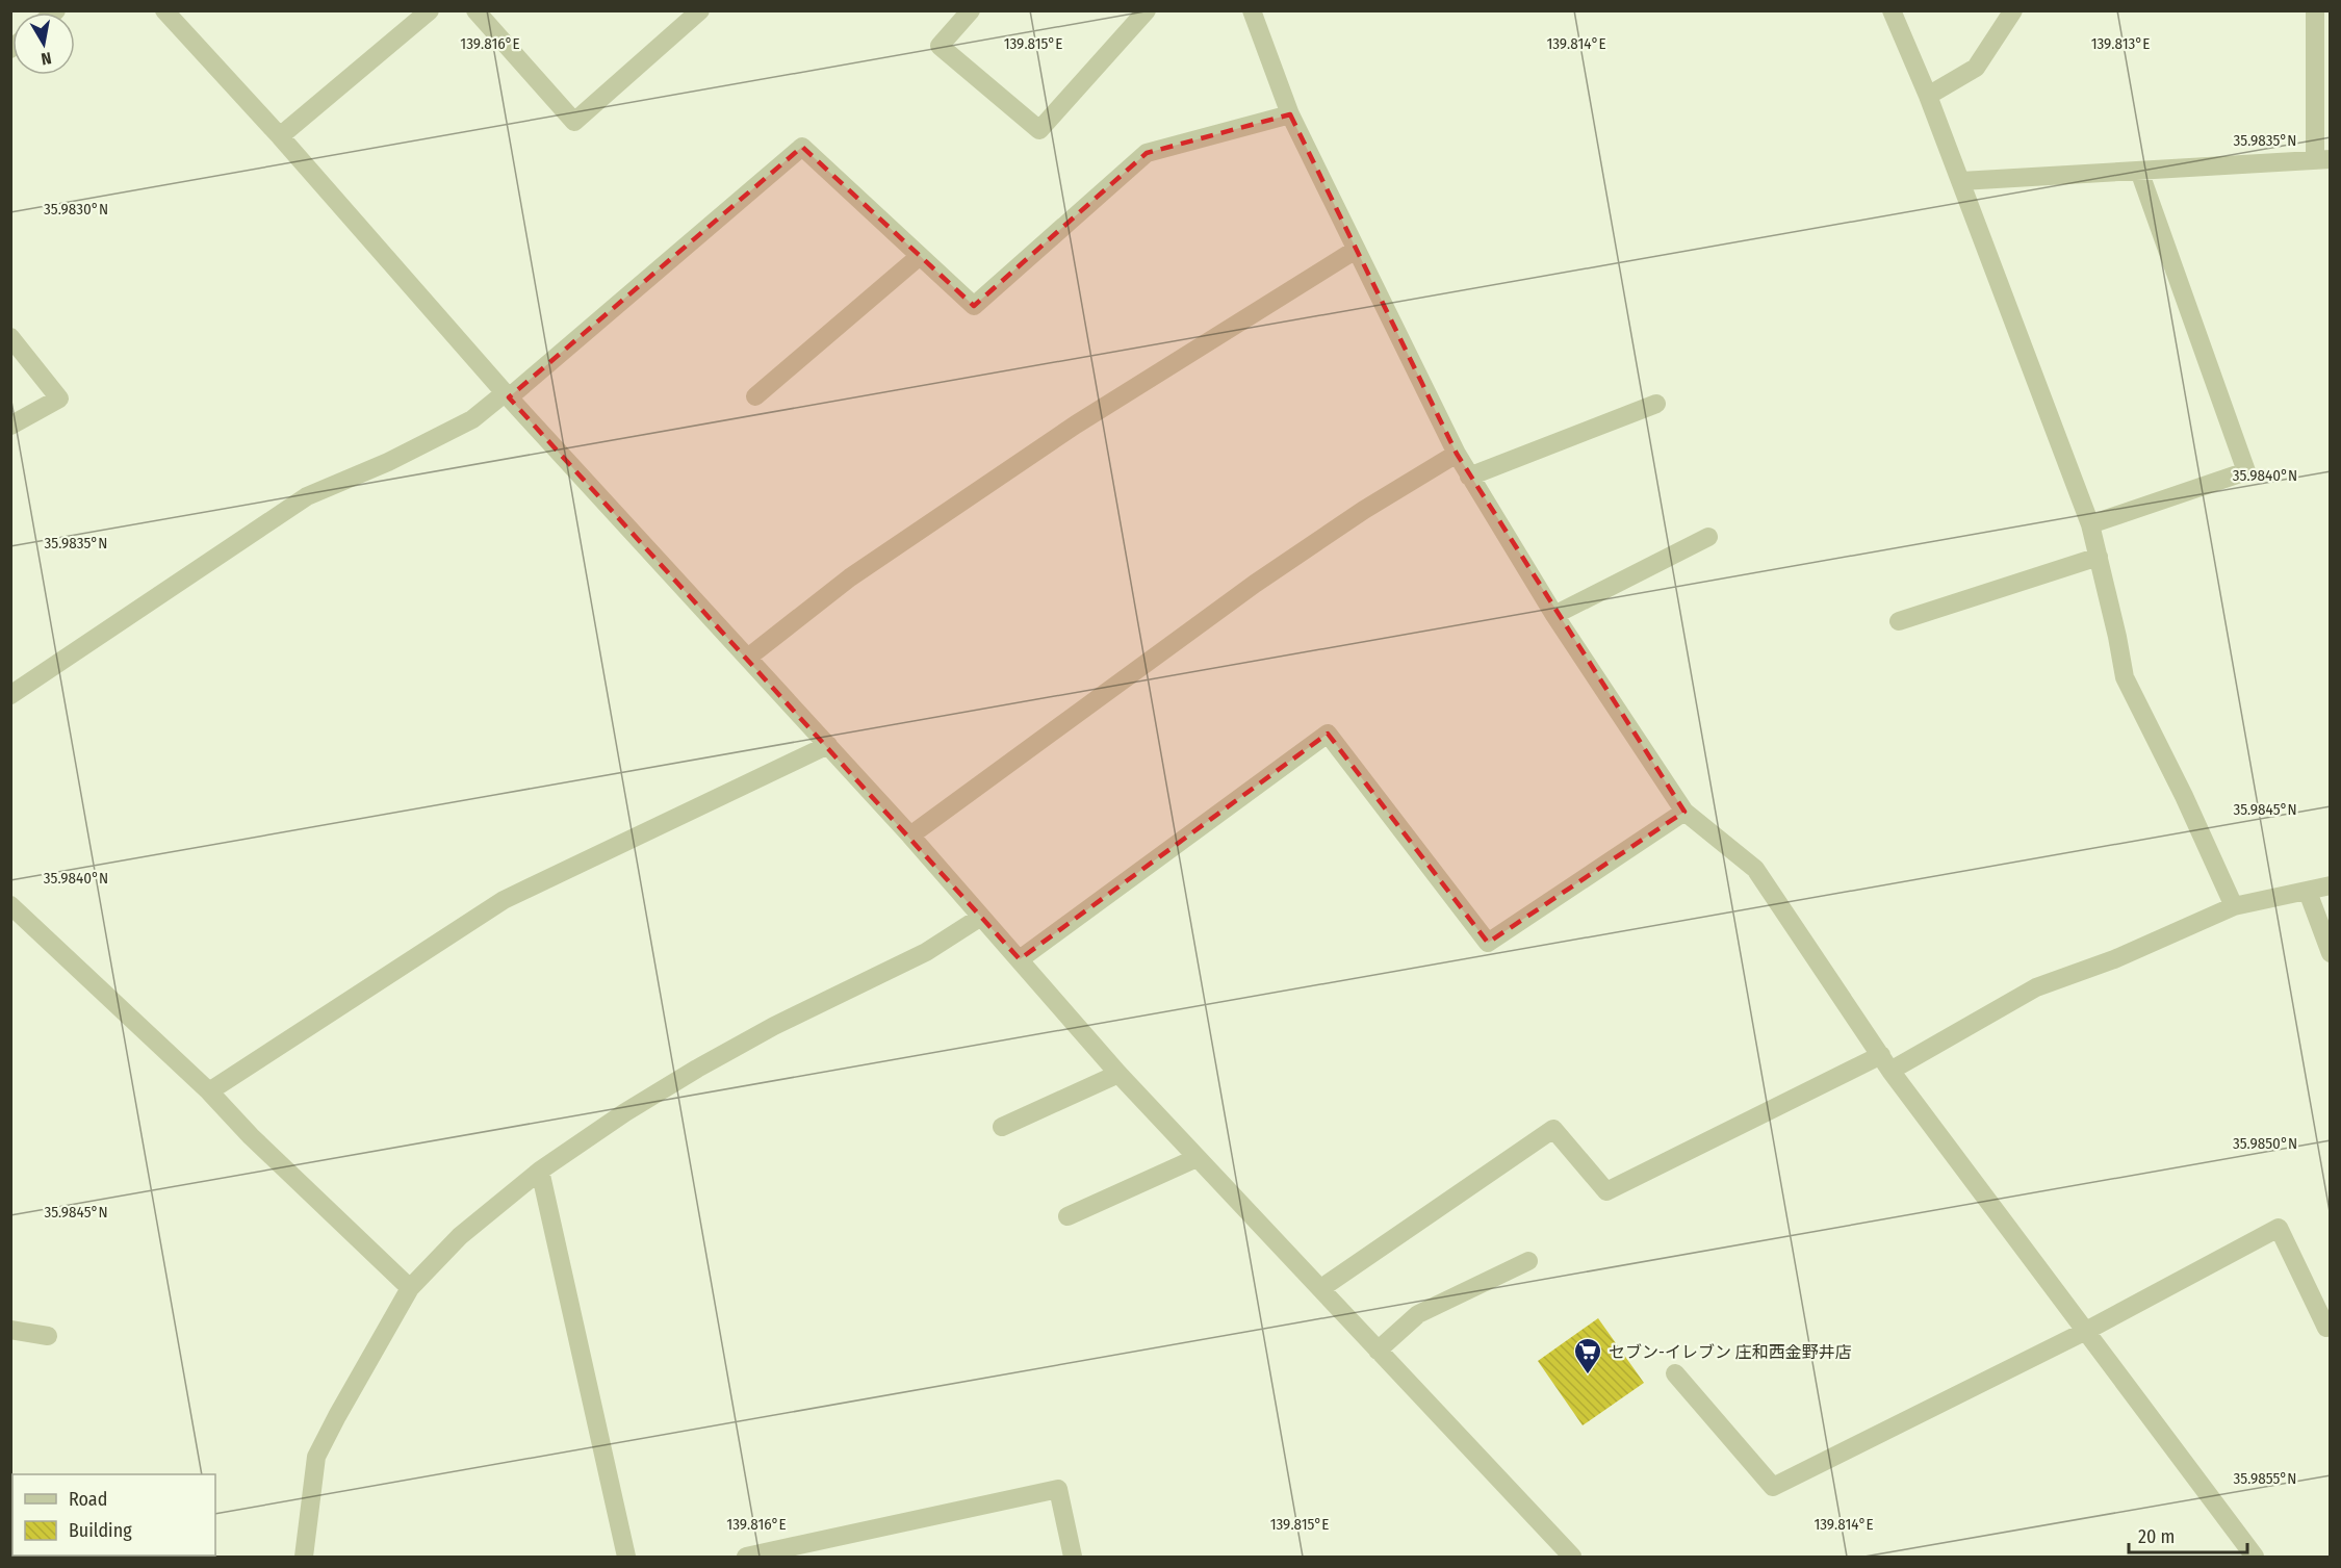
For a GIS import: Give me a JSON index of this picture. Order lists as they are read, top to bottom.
{
  "places": {
    "supermarket": ["セブン-イレブン 庄和西金野井店"]
  },
  "legend": ["Road", "Building"],
  "scale_bar": "20 m",
  "north": "bottom",
  "coordinates": [
    "139.815°E",
    "139.814°E",
    "139.813°E",
    "139.816°E",
    "35.9835°N",
    "35.9830°N",
    "35.9840°N",
    "35.9845°N",
    "35.9850°N",
    "35.9855°N"
  ]
}
